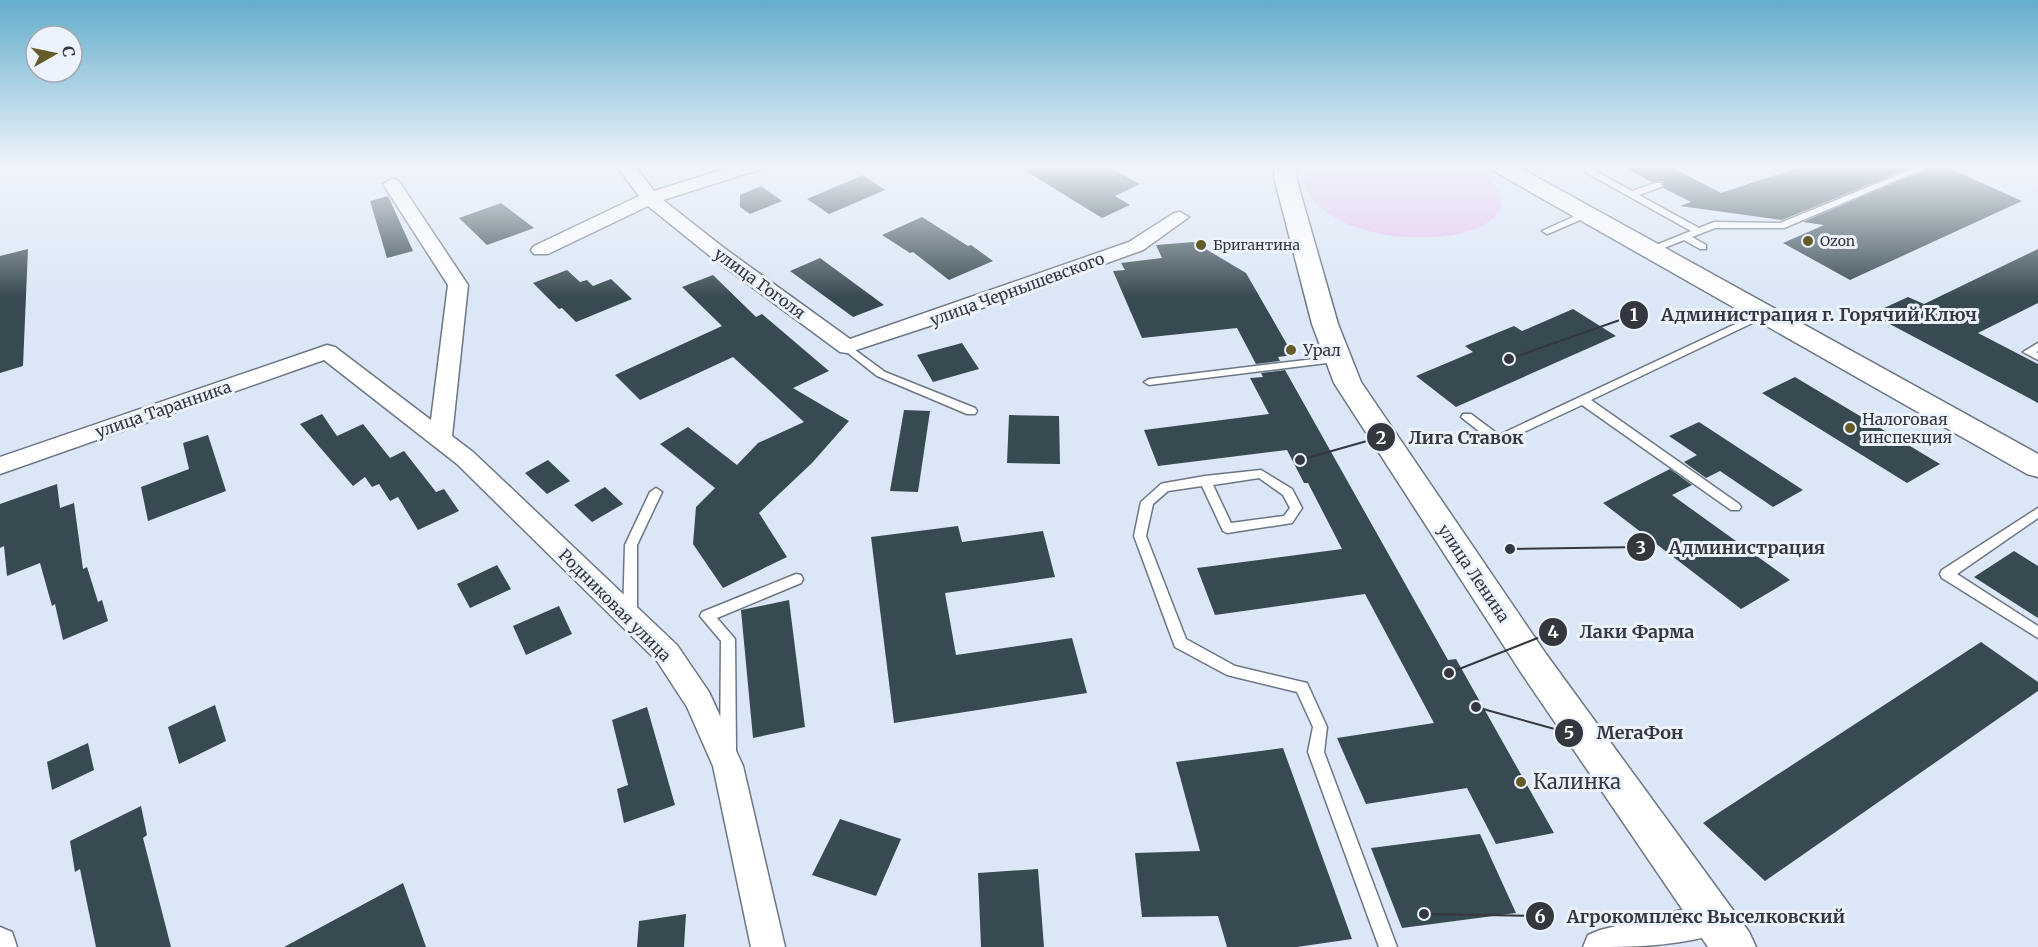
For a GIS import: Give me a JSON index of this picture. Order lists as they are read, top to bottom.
{
  "streets": {
    "street": [
      "улица Гоголя",
      "улица Чернышевского",
      "улица Таранника",
      "улица Ленина",
      "Родниковая улица"
    ]
  },
  "crossings": [
    ["улица Гоголя", "улица Чернышевского"],
    ["улица Таранника", "Родниковая улица"]
  ],
  "places": [
    "Ozon",
    "Бригантина",
    "Урал",
    "Администрация г. Горячий Ключ",
    "Налоговая инспекция",
    "Лига Ставок",
    "Администрация",
    "Лаки Фарма",
    "МегаФон",
    "Калинка",
    "Агрокомплекс Выселковский"
  ],
  "north": "right"
}
